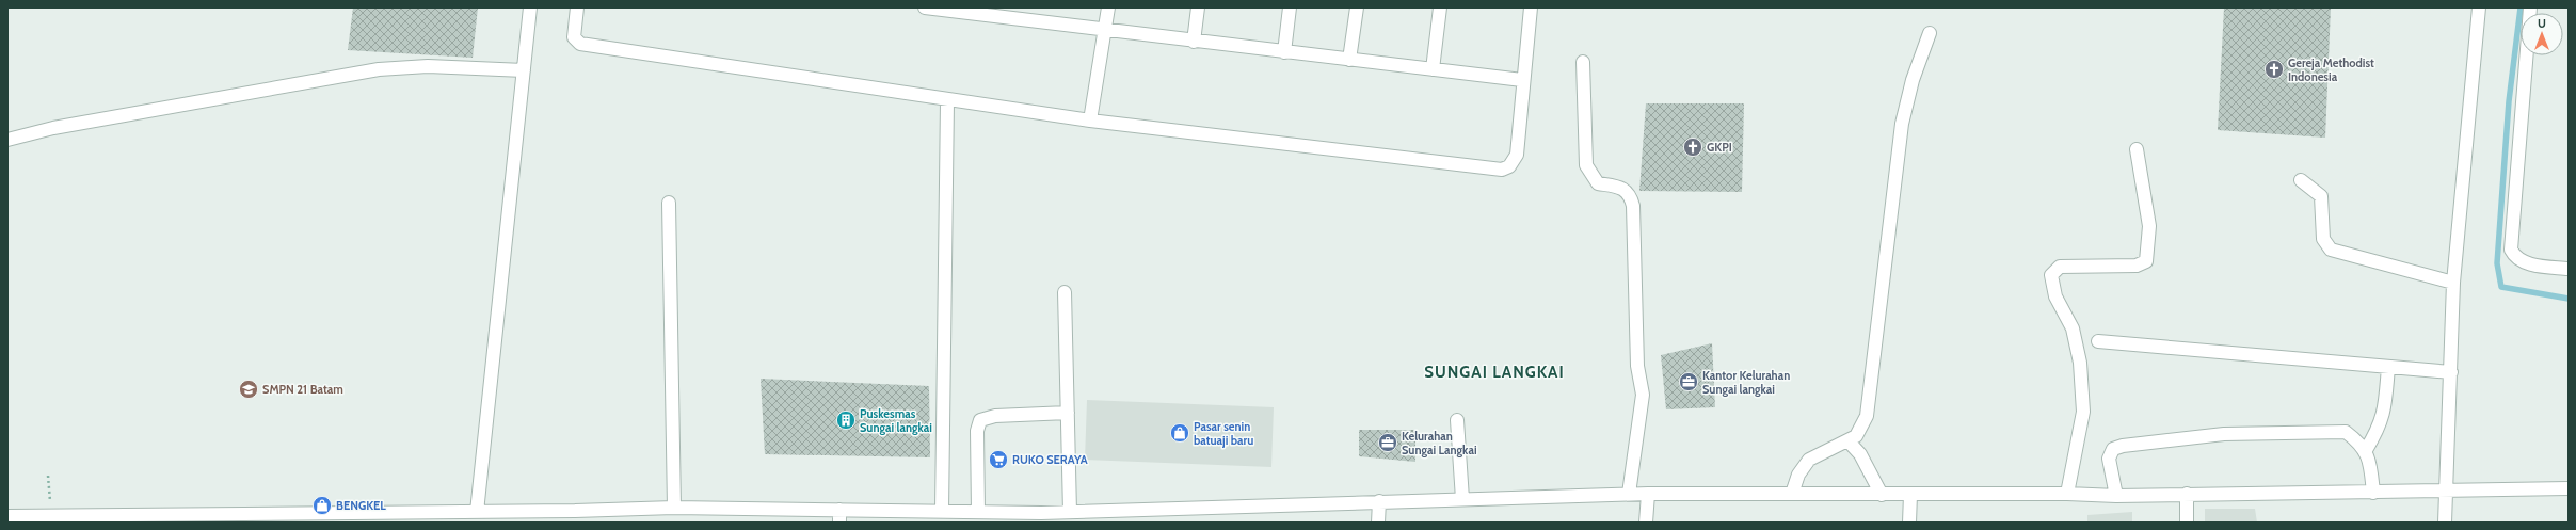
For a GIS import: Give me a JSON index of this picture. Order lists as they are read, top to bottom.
{
  "districts": ["SUNGAI LANGKAI"],
  "places": {
    "church": ["Gereja Methodist Indonesia", "GKPI"],
    "office": ["Kantor Kelurahan Sungai langkai", "Kelurahan Sungai Langkai"],
    "school or university": ["SMPN 21 Batam"],
    "building": ["Puskesmas Sungai langkai"],
    "shop": ["Pasar senin batuaji baru", "BENGKEL"],
    "supermarket": ["RUKO SERAYA"]
  },
  "north": "top"
}
